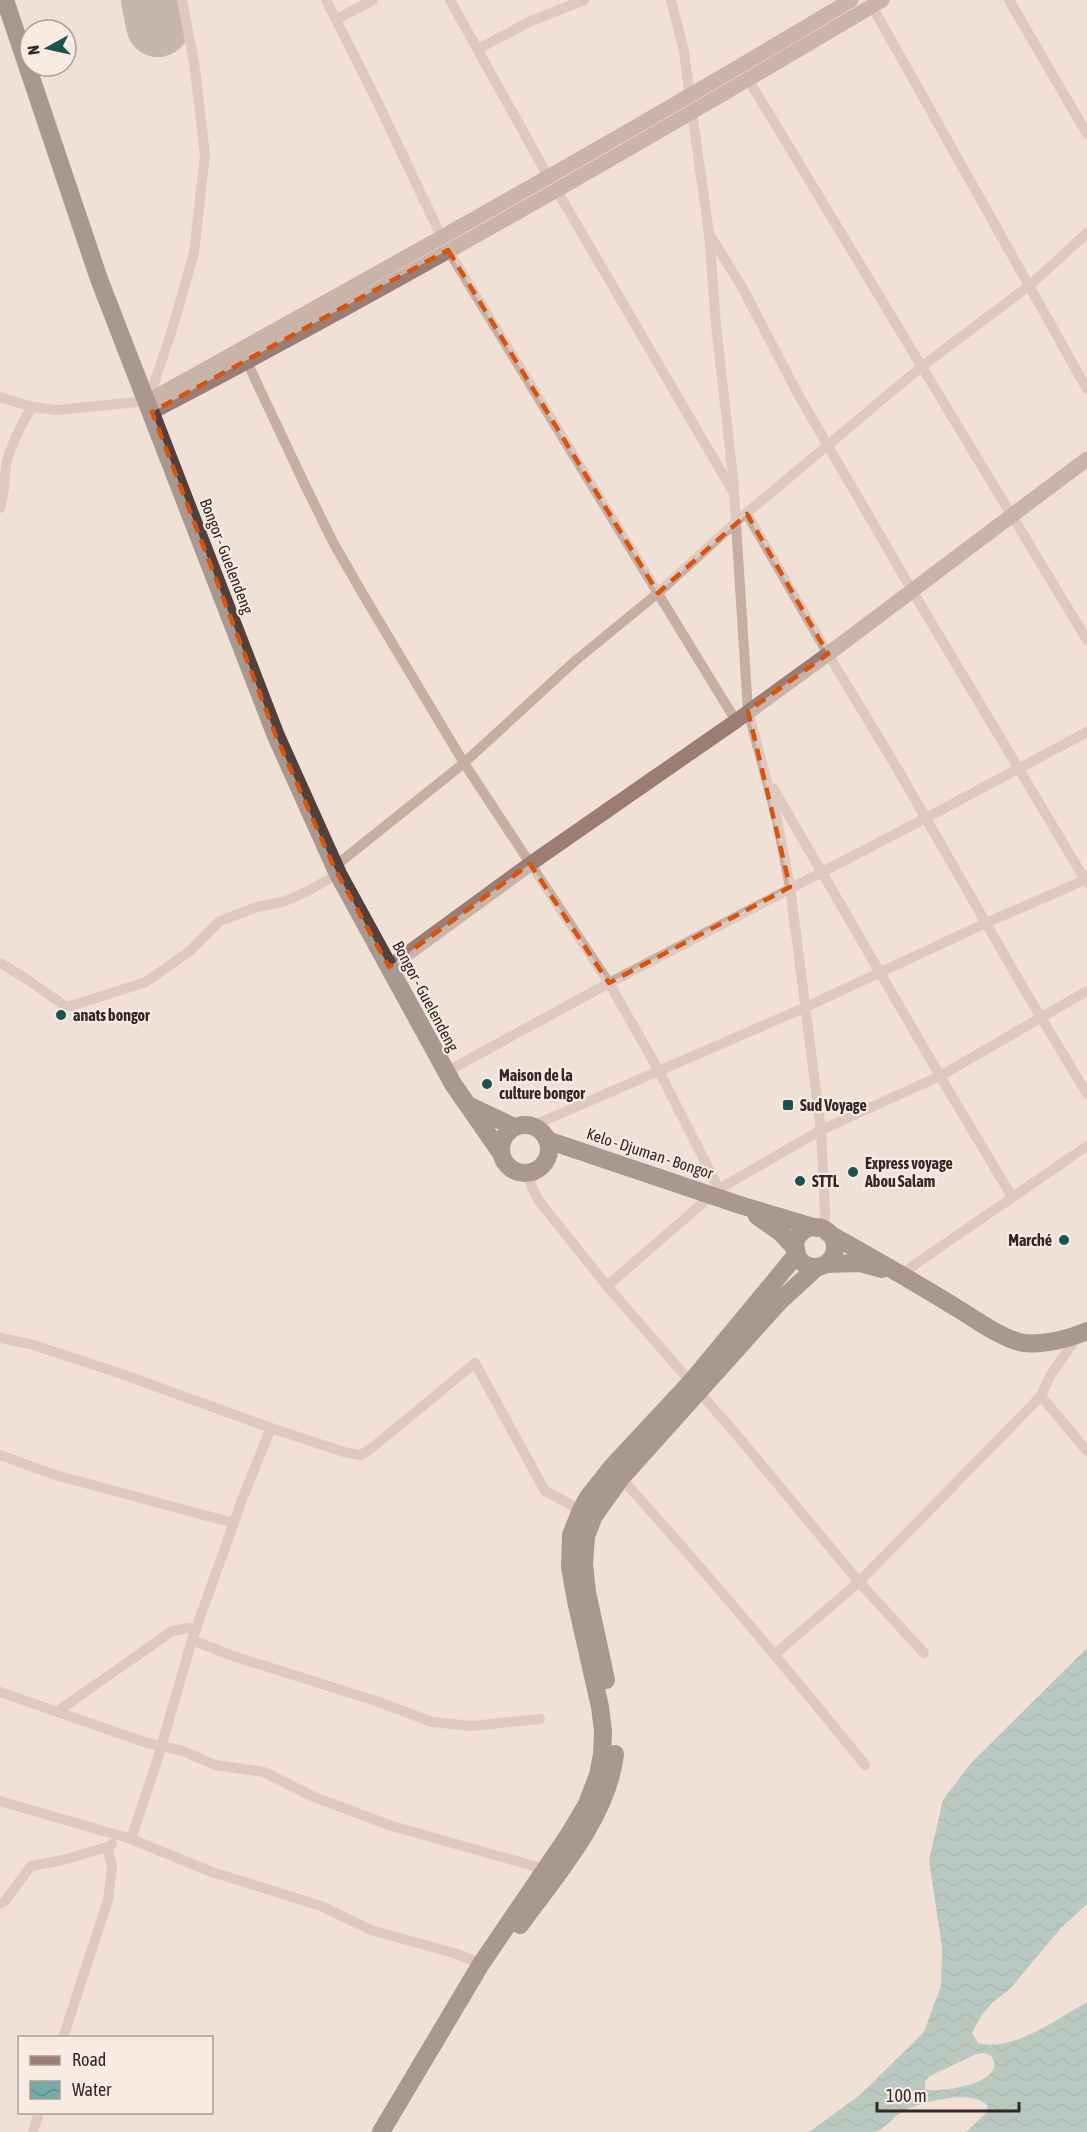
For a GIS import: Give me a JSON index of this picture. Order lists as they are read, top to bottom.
{
  "streets": {
    "highway": ["Bongor - Guelendeng", "Kelo - Djuman - Bongor"]
  },
  "crossings": [
    ["Bongor - Guelendeng", "Kelo - Djuman - Bongor"]
  ],
  "places": {
    "other": [
      "anats bongor",
      "Maison de la culture bongor",
      "Express voyage Abou Salam",
      "STTL",
      "Marché"
    ],
    "transit": ["Sud Voyage"]
  },
  "legend": ["Road", "Water"],
  "scale_bar": "100 m",
  "north": "left"
}
